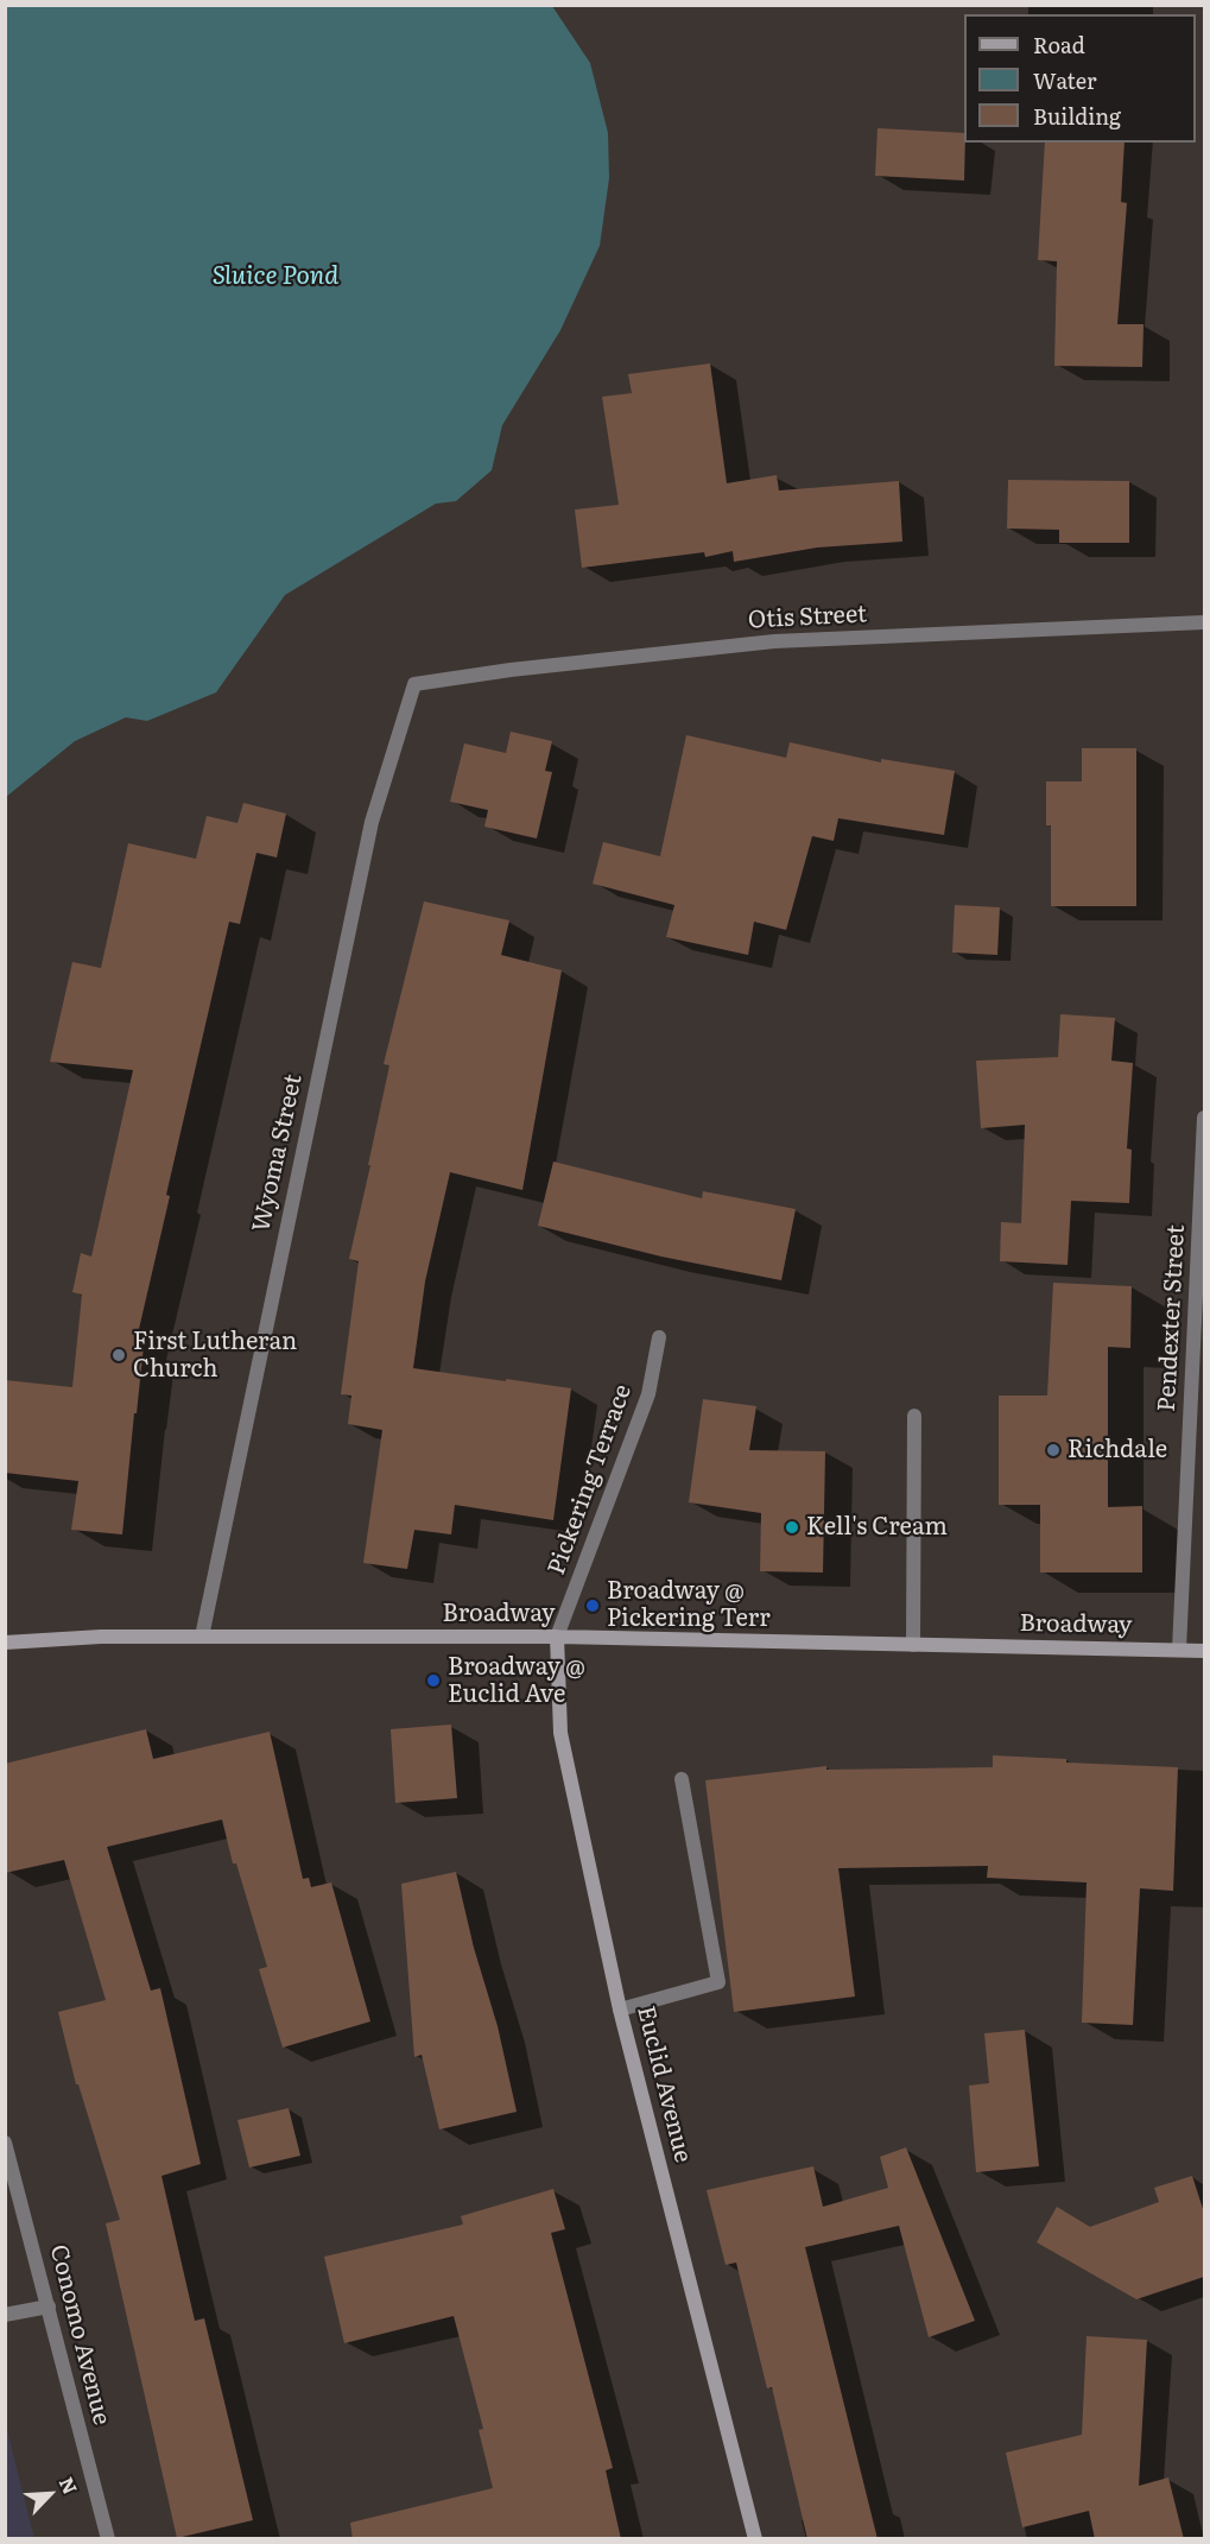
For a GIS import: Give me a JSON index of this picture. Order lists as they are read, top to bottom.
{
  "streets": {
    "main road": ["Broadway", "Euclid Avenue"],
    "street": [
      "Otis Street",
      "Wyoma Street",
      "Pendexter Street",
      "Pickering Terrace",
      "Conomo Avenue"
    ]
  },
  "crossings": [
    ["Otis Street", "Wyoma Street"],
    ["Wyoma Street", "Broadway"],
    ["Pendexter Street", "Broadway"],
    ["Pickering Terrace", "Broadway"],
    ["Pickering Terrace", "Euclid Avenue"],
    ["Broadway", "Euclid Avenue"]
  ],
  "water": ["Sluice Pond"],
  "places": [
    "First Lutheran Church",
    "Richdale",
    "Kell's Cream",
    "Broadway @ Pickering Terr",
    "Broadway @ Euclid Ave"
  ],
  "legend": ["Road", "Water", "Building"],
  "north": "top right"
}
